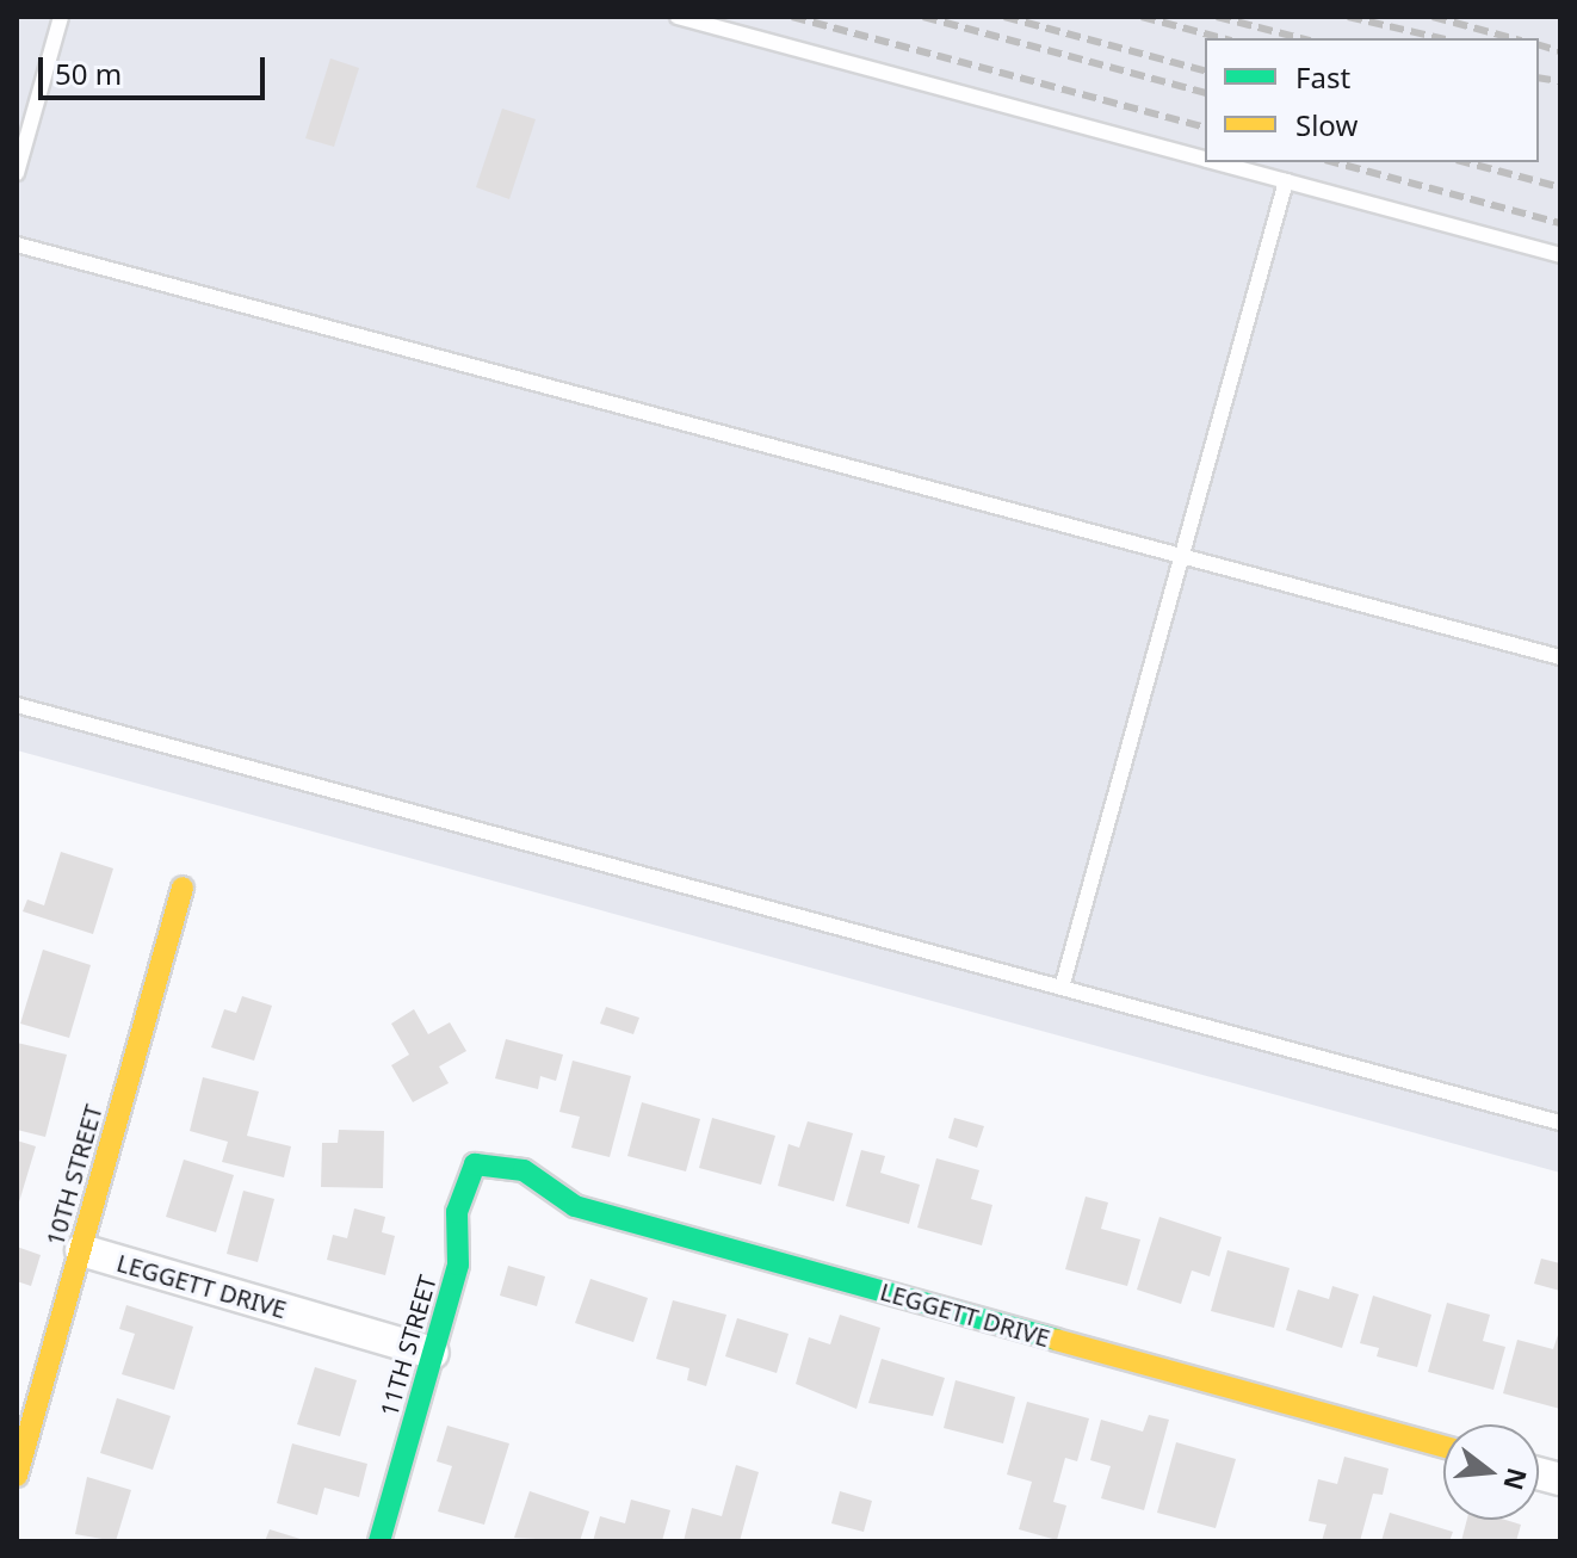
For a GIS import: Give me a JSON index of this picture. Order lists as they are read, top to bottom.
{
  "streets": {
    "street": ["10TH STREET", "LEGGETT DRIVE", "11TH STREET"]
  },
  "crossings": [
    ["10TH STREET", "LEGGETT DRIVE"],
    ["LEGGETT DRIVE", "11TH STREET"]
  ],
  "legend": ["Fast", "Slow"],
  "scale_bar": "50 m",
  "north": "right"
}
